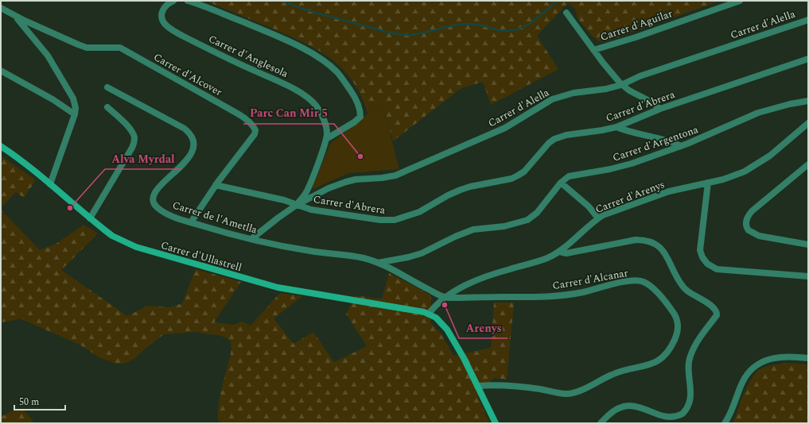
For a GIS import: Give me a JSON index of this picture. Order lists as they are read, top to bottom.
{
  "streets": {
    "street": [
      "Carrer d'Alella",
      "Carrer d'Aguilar",
      "Carrer d'Anglesola",
      "Carrer d'Alcover",
      "Carrer d'Abrera",
      "Carrer d'Argentona",
      "Carrer d'Arenys",
      "Carrer de l'Ametlla",
      "Carrer d'Ullastrell",
      "Carrer d'Alcanar"
    ]
  },
  "crossings": [
    ["Carrer d'Alella", "Carrer d'Anglesola"],
    ["Carrer d'Alella", "Carrer d'Abrera"],
    ["Carrer d'Alella", "Carrer de l'Ametlla"],
    ["Carrer d'Anglesola", "Carrer d'Abrera"],
    ["Carrer d'Alcover", "Carrer d'Abrera"],
    ["Carrer d'Alcover", "Carrer de l'Ametlla"],
    ["Carrer d'Argentona", "Carrer de l'Ametlla"],
    ["Carrer d'Arenys", "Carrer de l'Ametlla"],
    ["Carrer d'Arenys", "Carrer d'Ullastrell"],
    ["Carrer d'Arenys", "Carrer d'Alcanar"],
    ["Carrer de l'Ametlla", "Carrer d'Alcanar"]
  ],
  "places": ["Parc Can Mir 5", "Alva Myrdal", "Arenys"],
  "scale_bar": "50 m"
}
